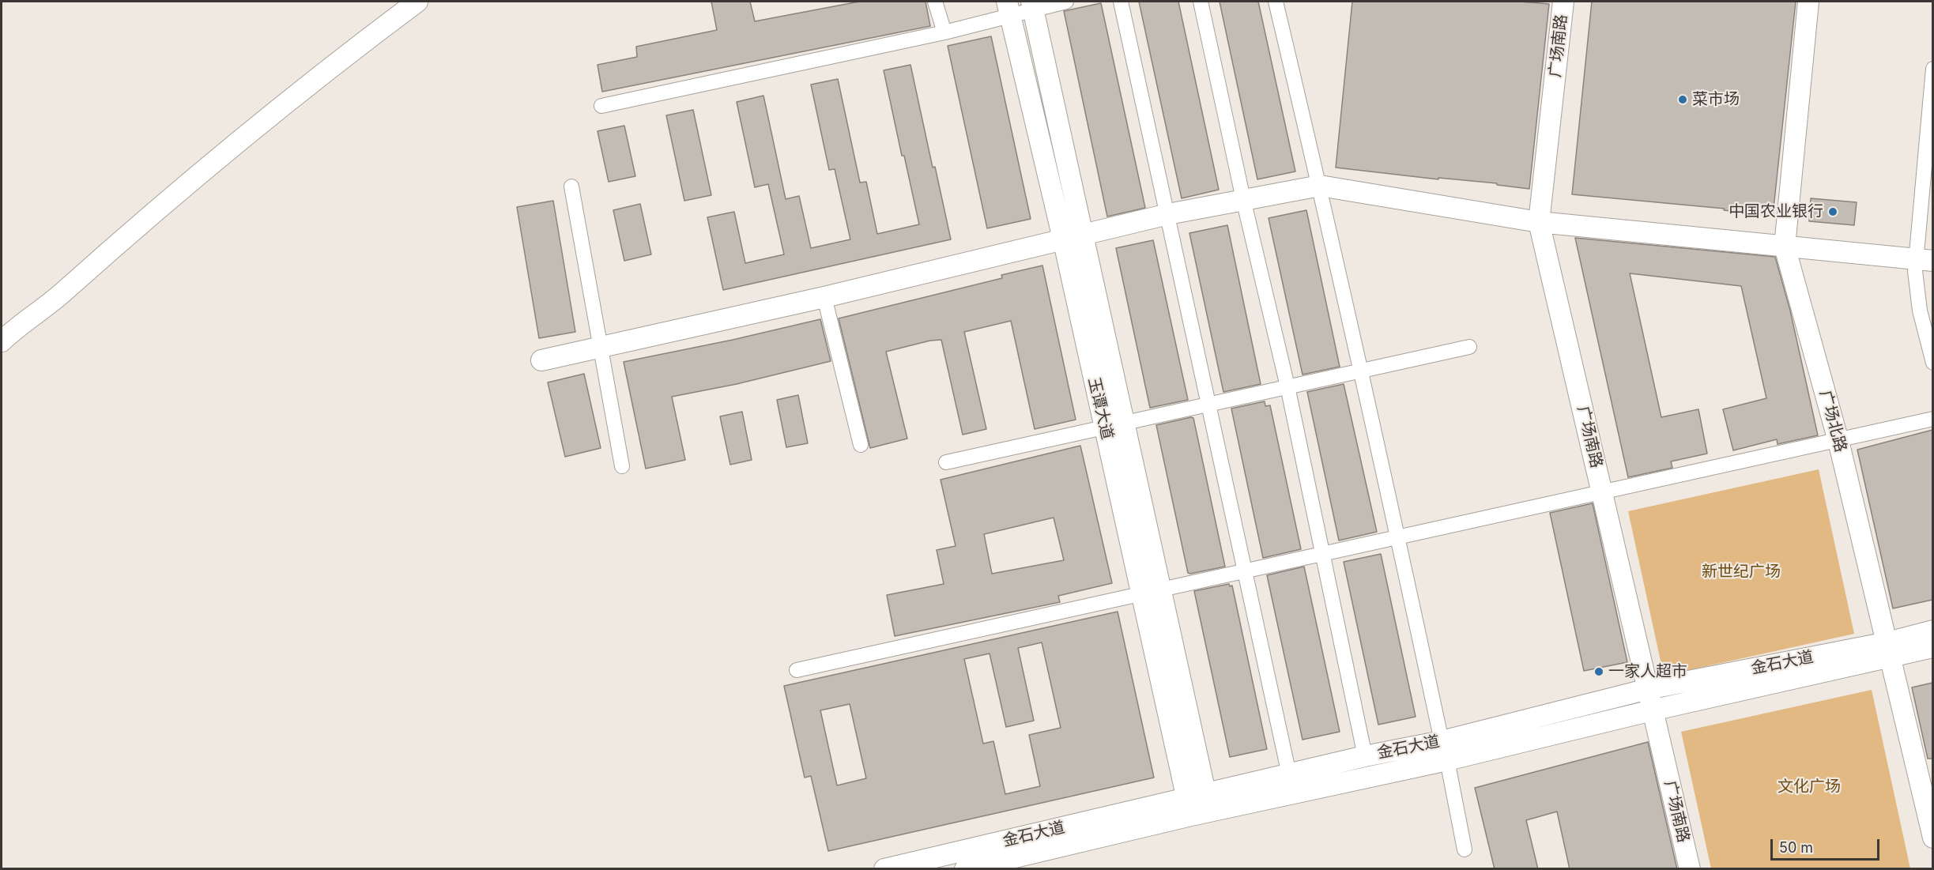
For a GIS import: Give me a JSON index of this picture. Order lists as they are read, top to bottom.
{
  "streets": {
    "street": [
      "广场南路",
      "玉谭大道",
      "广场北路",
      "金石大道"
    ]
  },
  "crossings": [
    ["广场南路", "金石大道"],
    ["玉谭大道", "金石大道"],
    ["广场北路", "金石大道"]
  ],
  "parks": ["新世纪广场", "文化广场"],
  "places": ["菜市场", "中国农业银行", "一家人超市"],
  "scale_bar": "50 m"
}
